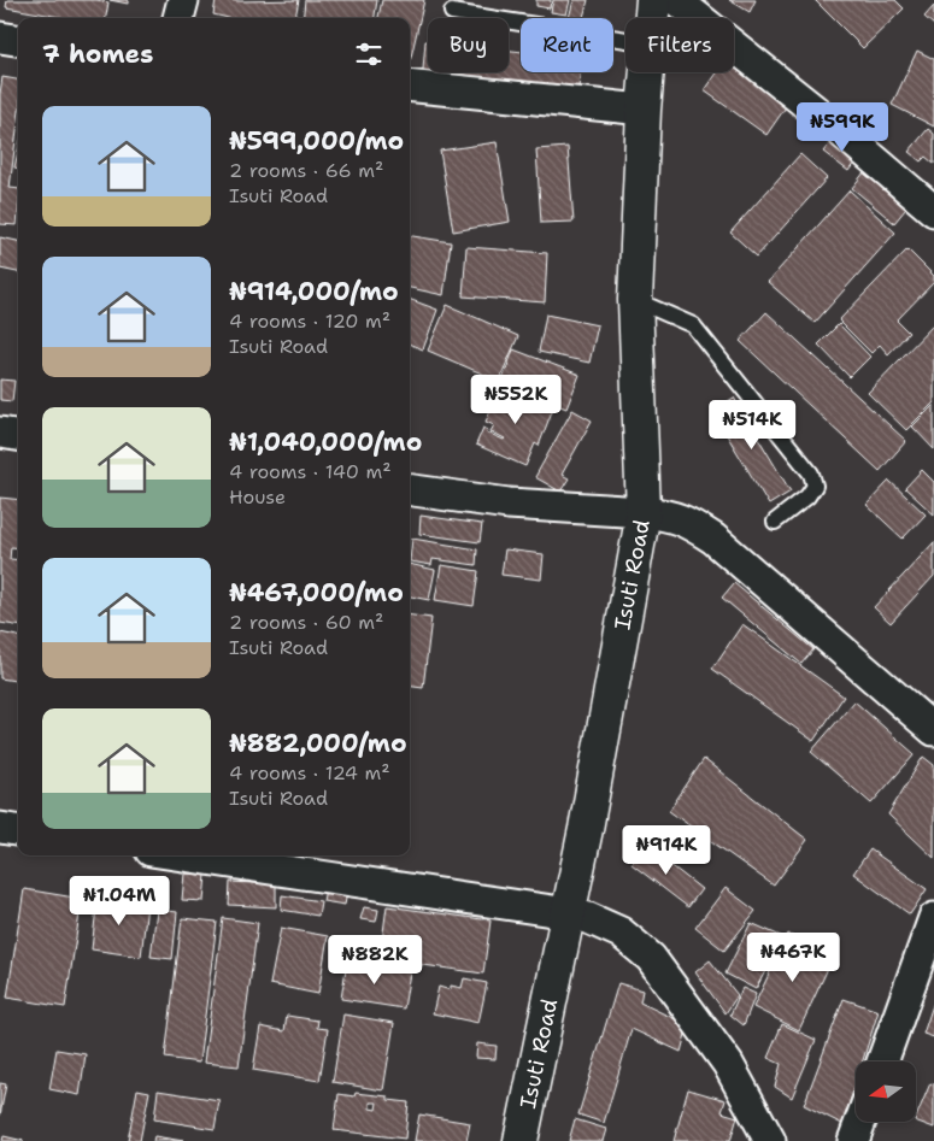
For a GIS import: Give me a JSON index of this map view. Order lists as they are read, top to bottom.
{
  "streets": {
    "street": ["Isuti Road"]
  },
  "north": "left",
  "page": {
    "chip": ["Buy", "Rent", "Filters"],
    "heading": "7 homes",
    "list": [
      {
        "name": "₦599,000/mo",
        "note": "2 rooms · 66 m² · Isuti Road"
      },
      {
        "name": "₦914,000/mo",
        "note": "4 rooms · 120 m² · Isuti Road"
      },
      {
        "name": "₦1,040,000/mo",
        "note": "4 rooms · 140 m² · House"
      },
      {
        "name": "₦467,000/mo",
        "note": "2 rooms · 60 m² · Isuti Road"
      },
      {
        "name": "₦882,000/mo",
        "note": "4 rooms · 124 m² · Isuti Road"
      }
    ],
    "price": [
      "₦599K",
      "₦552K",
      "₦514K",
      "₦914K",
      "₦1.04M",
      "₦467K",
      "₦882K"
    ]
  }
}
